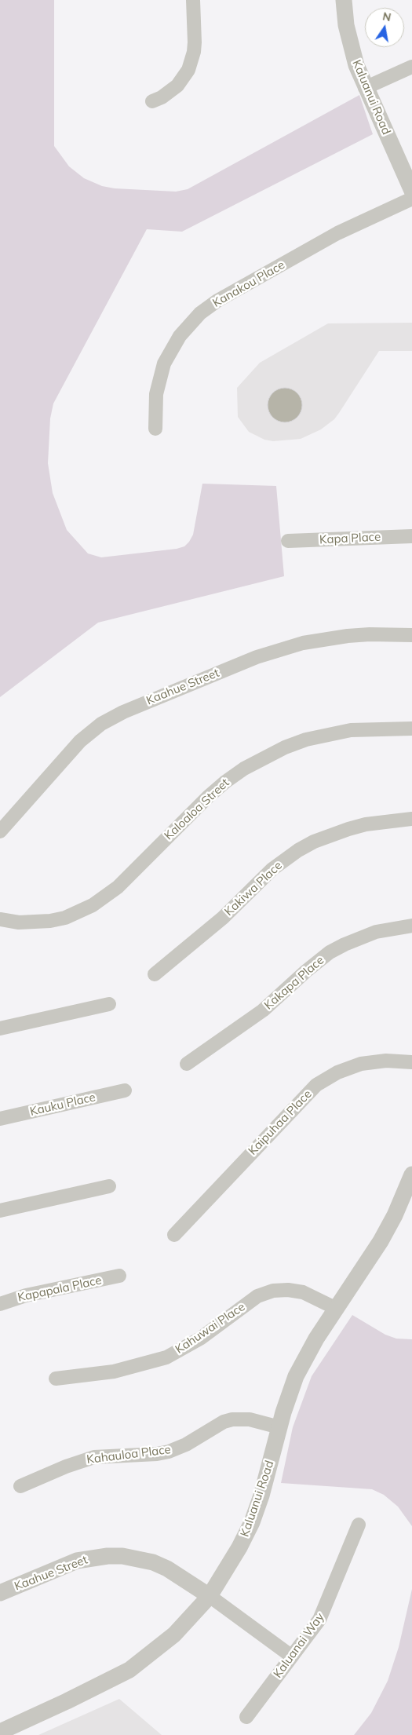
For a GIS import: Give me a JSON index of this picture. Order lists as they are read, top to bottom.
{
  "streets": {
    "street": [
      "Kaluanui Road",
      "Kanakou Place",
      "Kapa Place",
      "Kaahue Street",
      "Kaloaloa Street",
      "Kakiwa Place",
      "Kakapa Place",
      "Kauku Place",
      "Kaipuhaa Place",
      "Kapapala Place",
      "Kahuwai Place",
      "Kahauloa Place",
      "Kaluanai Way"
    ]
  },
  "crossings": [
    ["Kaluanui Road", "Kaahue Street"],
    ["Kaluanui Road", "Kahuwai Place"],
    ["Kaluanui Road", "Kahauloa Place"]
  ],
  "north": "top"
}
